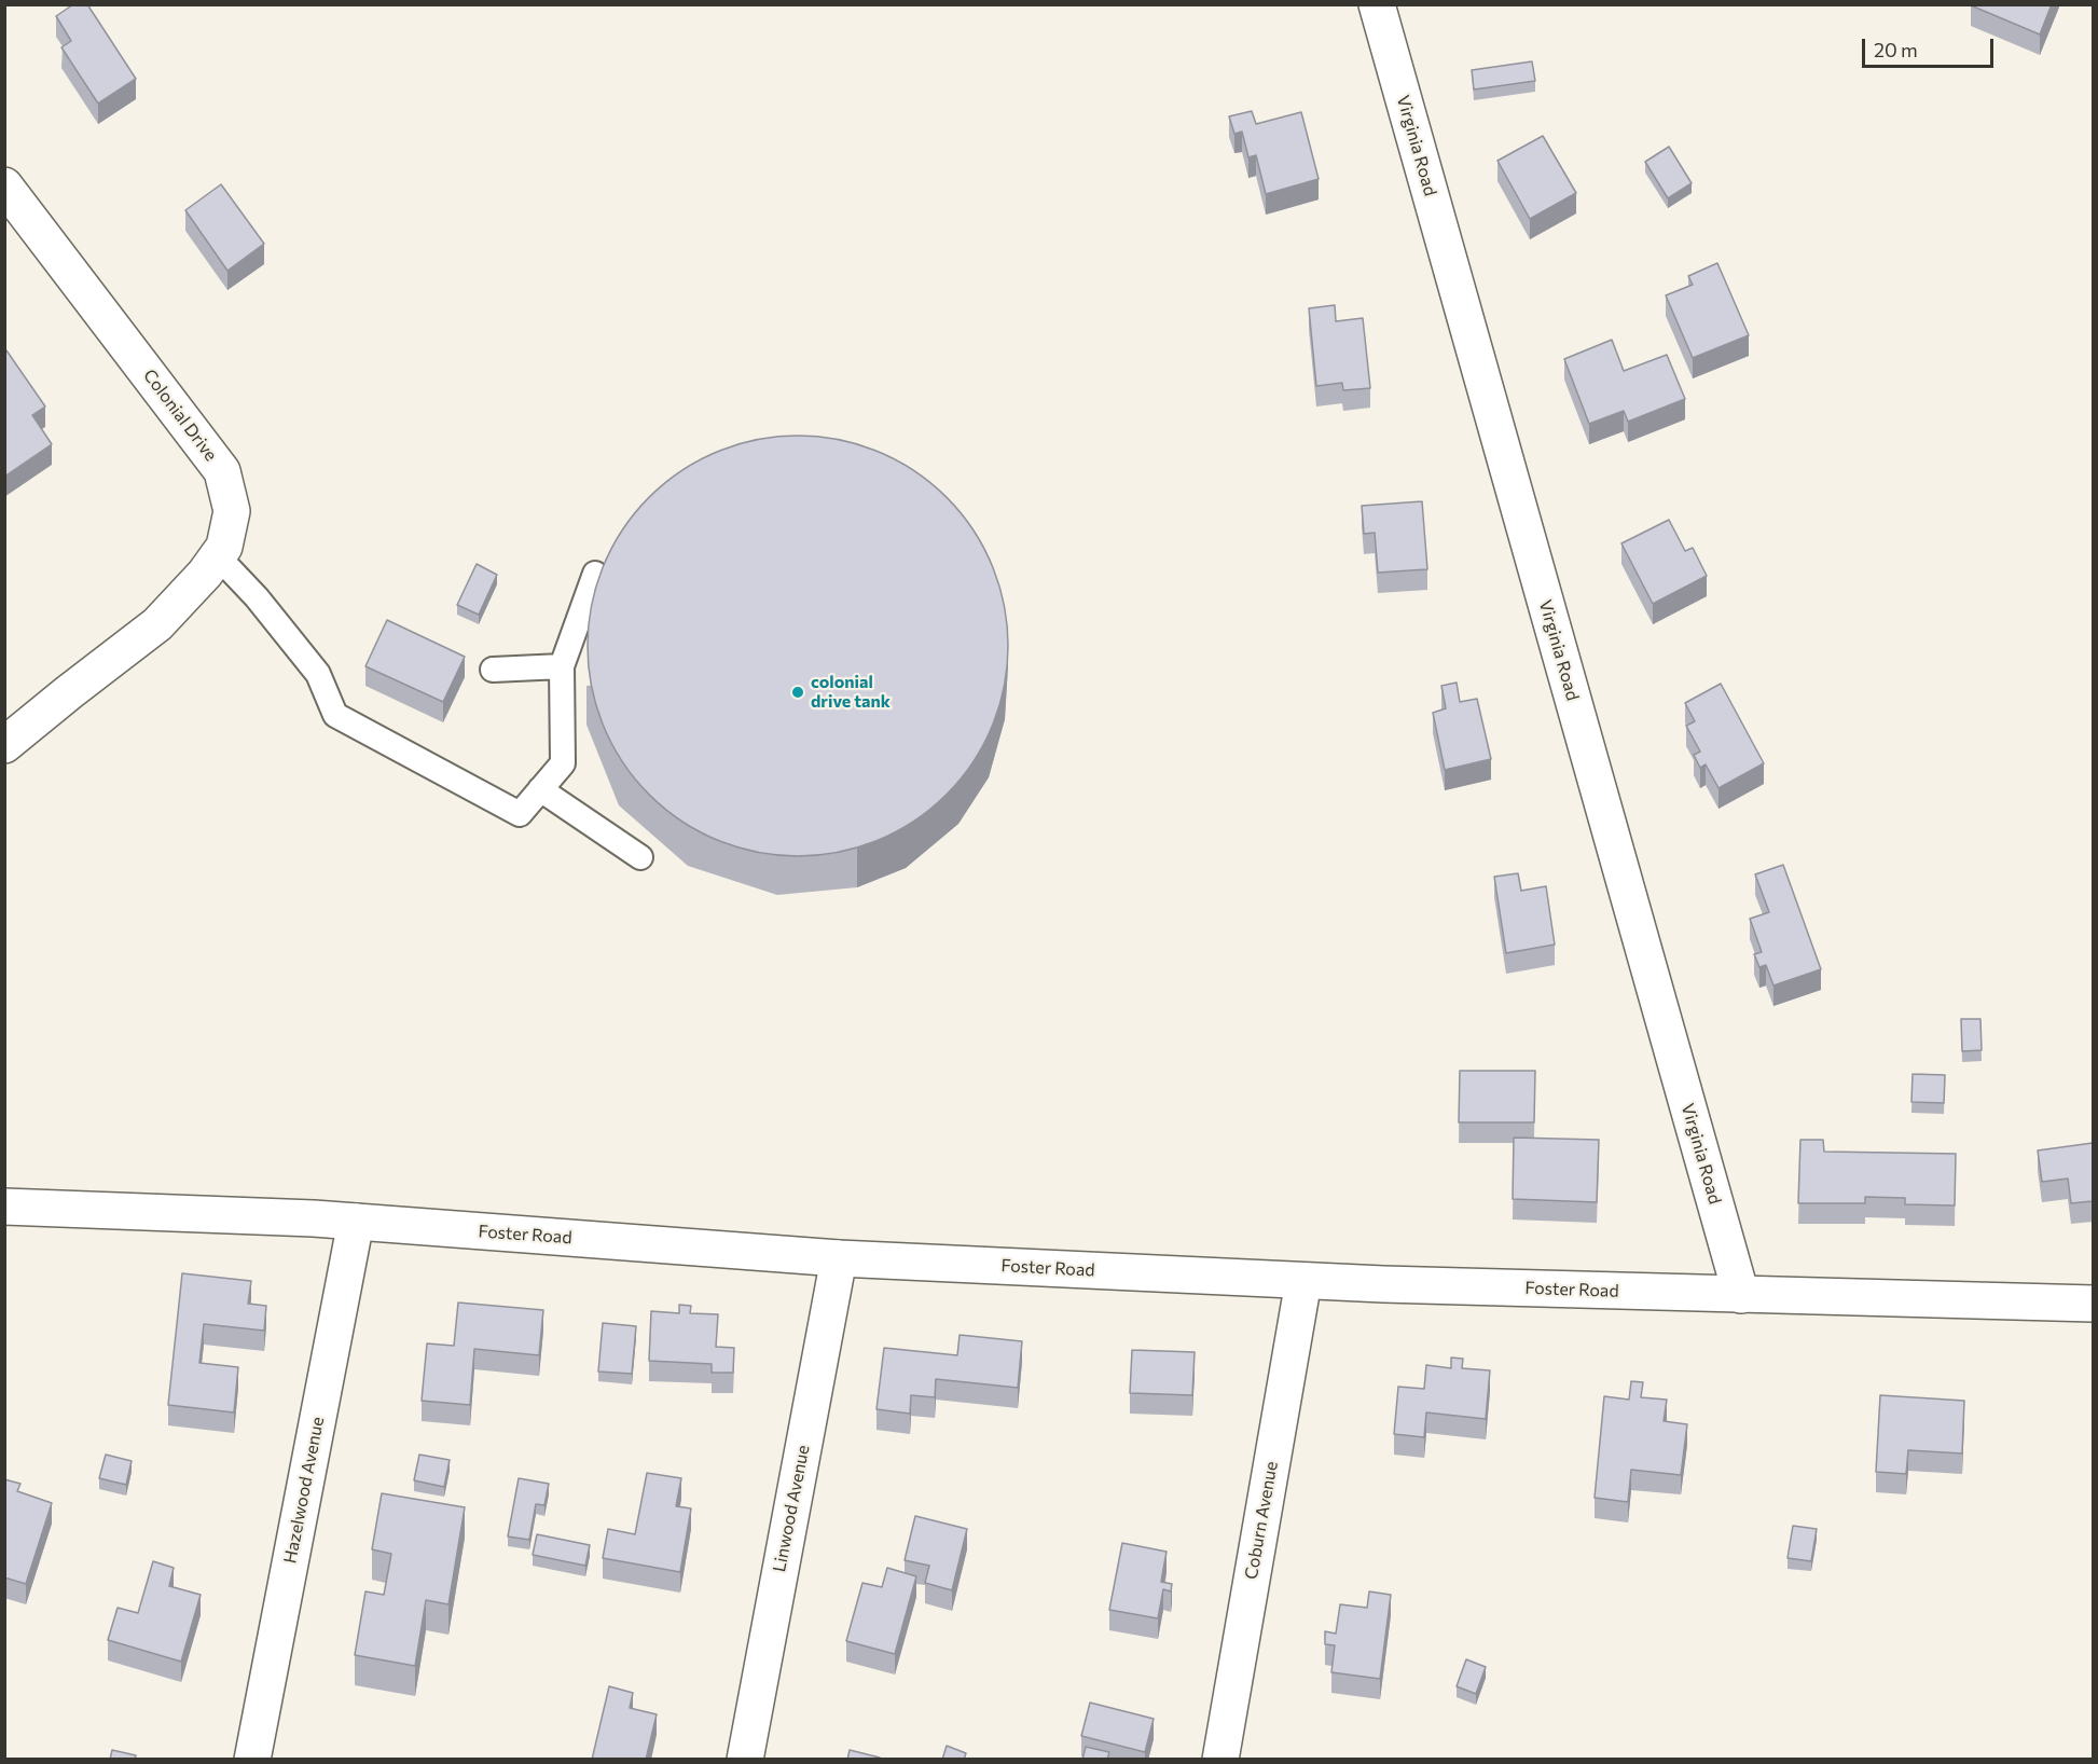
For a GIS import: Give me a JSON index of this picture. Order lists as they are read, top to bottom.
{
  "streets": {
    "street": [
      "Virginia Road",
      "Colonial Drive",
      "Foster Road",
      "Hazelwood Avenue",
      "Linwood Avenue",
      "Coburn Avenue"
    ]
  },
  "crossings": [
    ["Virginia Road", "Foster Road"],
    ["Foster Road", "Hazelwood Avenue"],
    ["Foster Road", "Linwood Avenue"],
    ["Foster Road", "Coburn Avenue"]
  ],
  "places": ["colonial drive tank"],
  "scale_bar": "20 m"
}
